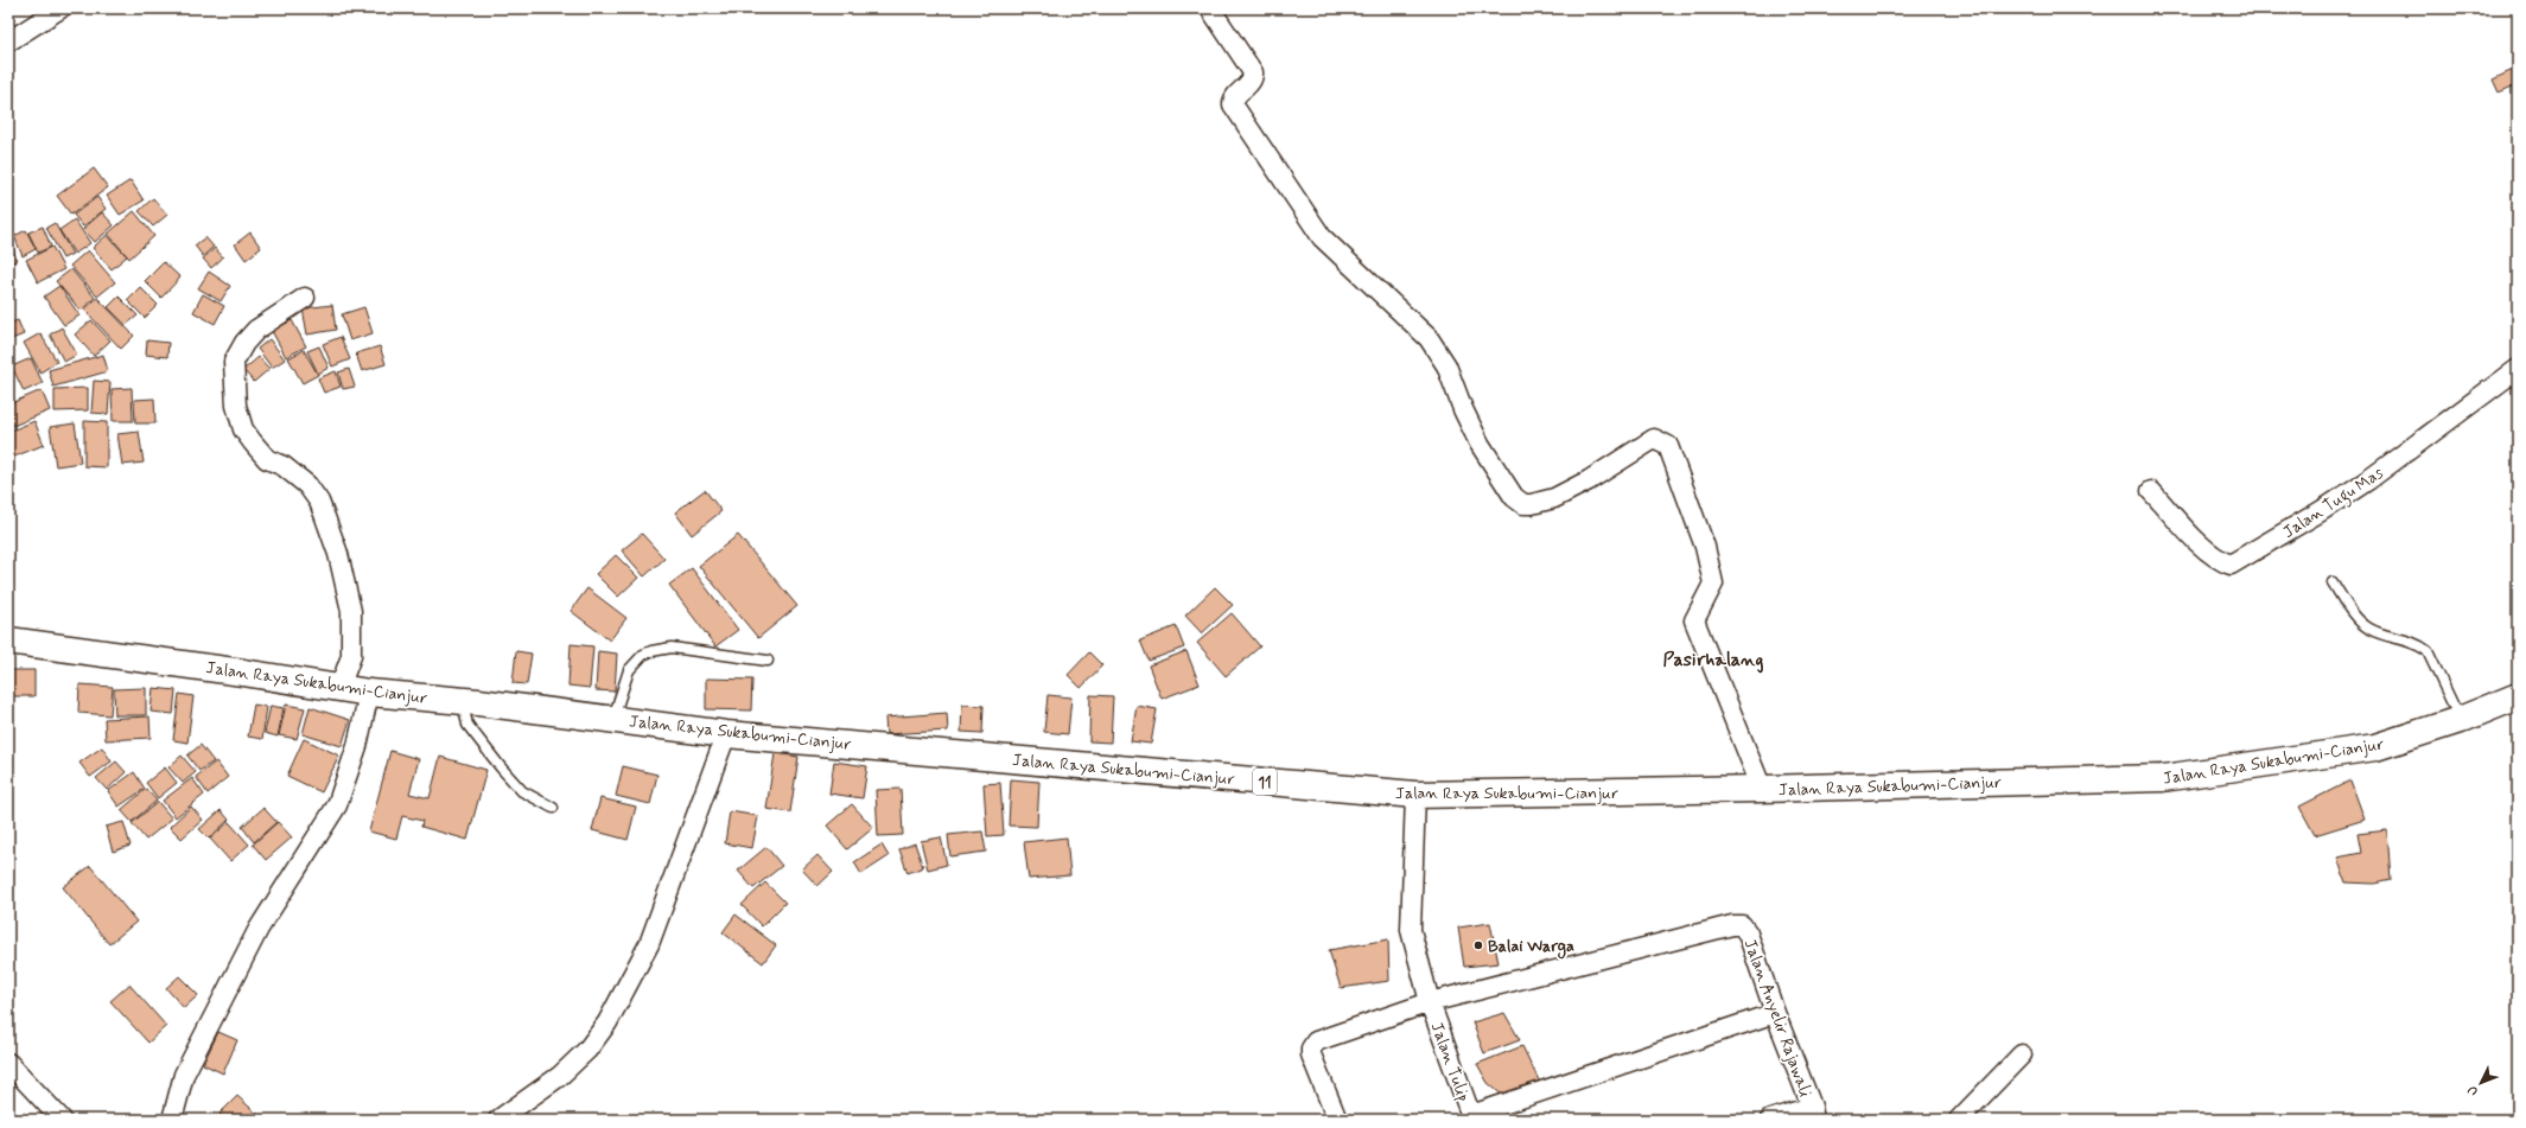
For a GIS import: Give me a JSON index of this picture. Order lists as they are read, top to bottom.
{
  "streets": {
    "highway": ["Jalan Raya Sukabumi-Cianjur", "11"],
    "street": ["Jalan Tugu Mas", "Jalan Anyelir Rajawali", "Jalan Tulip"]
  },
  "crossings": [
    ["Jalan Raya Sukabumi-Cianjur", "Jalan Tulip"],
    ["Jalan Anyelir Rajawali", "Jalan Tulip"]
  ],
  "districts": ["Pasirhalang"],
  "places": ["Balai Warga"],
  "north": "bottom left"
}
